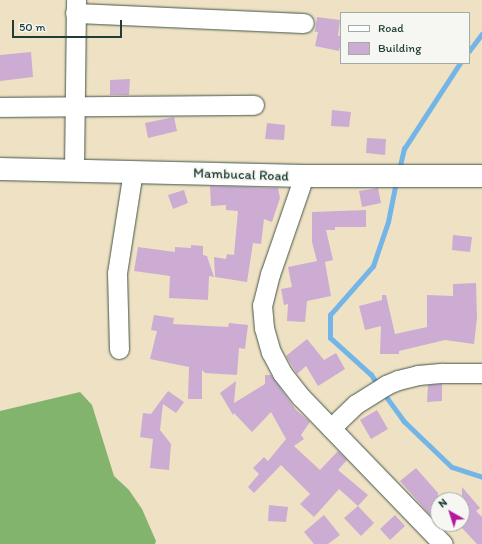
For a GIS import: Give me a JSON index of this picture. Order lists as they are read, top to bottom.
{
  "streets": {
    "main road": ["Mambucal Road"]
  },
  "legend": ["Road", "Building"],
  "scale_bar": "50 m",
  "north": "top left"
}
